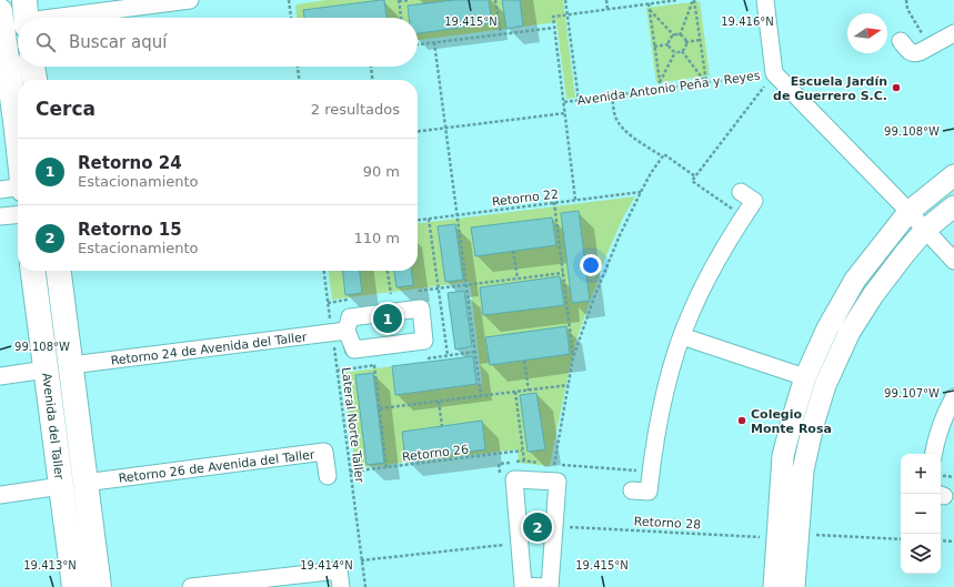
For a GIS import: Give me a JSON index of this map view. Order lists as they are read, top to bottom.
{
  "streets": {
    "main road": ["Avenida del Taller"],
    "street": ["Retorno 24 de Avenida del Taller", "Retorno 26 de Avenida del Taller"],
    "path": [
      "Avenida Antonio Peña y Reyes",
      "Retorno 22",
      "Lateral Norte Taller",
      "Retorno 26",
      "Retorno 28"
    ]
  },
  "crossings": [
    ["Retorno 24 de Avenida del Taller", "Lateral Norte Taller"],
    ["Retorno 24 de Avenida del Taller", "Avenida del Taller"],
    ["Lateral Norte Taller", "Retorno 26"],
    ["Avenida del Taller", "Retorno 26 de Avenida del Taller"]
  ],
  "places": ["Escuela Jardín de Guerrero S.C.", "Colegio Monte Rosa"],
  "north": "right",
  "page": {
    "search": "Buscar aquí",
    "heading": ["Cerca", "2 resultados"],
    "list": [
      {
        "mark": "1",
        "name": "Retorno 24",
        "note": "Estacionamiento",
        "value": "90 m"
      },
      {
        "mark": "2",
        "name": "Retorno 15",
        "note": "Estacionamiento",
        "value": "110 m"
      }
    ],
    "pins": ["1", "2"],
    "map_buttons": ["+", "−"]
  },
  "coordinates": [
    "19.415°N",
    "19.416°N",
    "99.108°W",
    "99.107°W",
    "19.413°N",
    "19.414°N"
  ]
}
